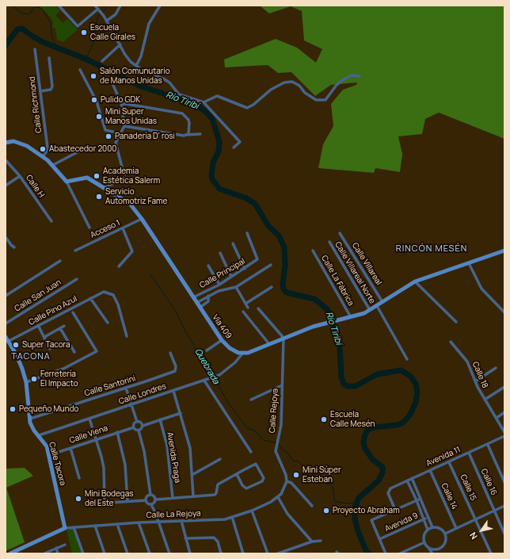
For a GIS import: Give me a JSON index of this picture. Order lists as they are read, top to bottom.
{
  "streets": {
    "street": [
      "Calle Richmond",
      "Calle H",
      "Acceso 1",
      "Calle Villareal",
      "Calle Villareal Norte",
      "Calle Principal",
      "Calle La Fábrica",
      "Calle San Juan",
      "Calle Pino Azul",
      "Vía 409",
      "Calle 18",
      "Calle Santorini",
      "Calle Londres",
      "Calle Rejoya",
      "Calle Viena",
      "Avenida 11",
      "Avenida Praga",
      "Calle Tacora",
      "Calle 16",
      "Calle 15",
      "Calle 14",
      "Calle La Rejoya",
      "Avenida 9"
    ]
  },
  "crossings": [
    ["Acceso 1", "Vía 409"],
    ["Calle Principal", "Vía 409"],
    ["Calle Pino Azul", "Calle Tacora"],
    ["Vía 409", "Calle Londres"],
    ["Calle Santorini", "Calle Tacora"],
    ["Calle Londres", "Calle Tacora"],
    ["Calle Viena", "Calle Tacora"],
    ["Avenida 11", "Calle 16"],
    ["Avenida 11", "Calle 15"],
    ["Avenida 11", "Calle 14"],
    ["Calle Tacora", "Calle La Rejoya"]
  ],
  "districts": ["RINCÓN MESÉN", "TACONA"],
  "water": ["Río Tiribí", "Quebrada"],
  "places": [
    "Escuela Calle Girales",
    "Salón Comunutario de Manos Unidas",
    "Pulido GDK",
    "Mini Super Manos Unidas",
    "Panadería D' rosi",
    "Abastecedor 2000",
    "Academia Estética Salerm",
    "Servicio Automotriz Fame",
    "Super Tacora",
    "Ferretería El Impacto",
    "Pequeño Mundo",
    "Escuela Calle Mesén",
    "Mini Súper Esteban",
    "Mini Bodegas del Este",
    "Proyecto Abraham"
  ],
  "north": "bottom left"
}
